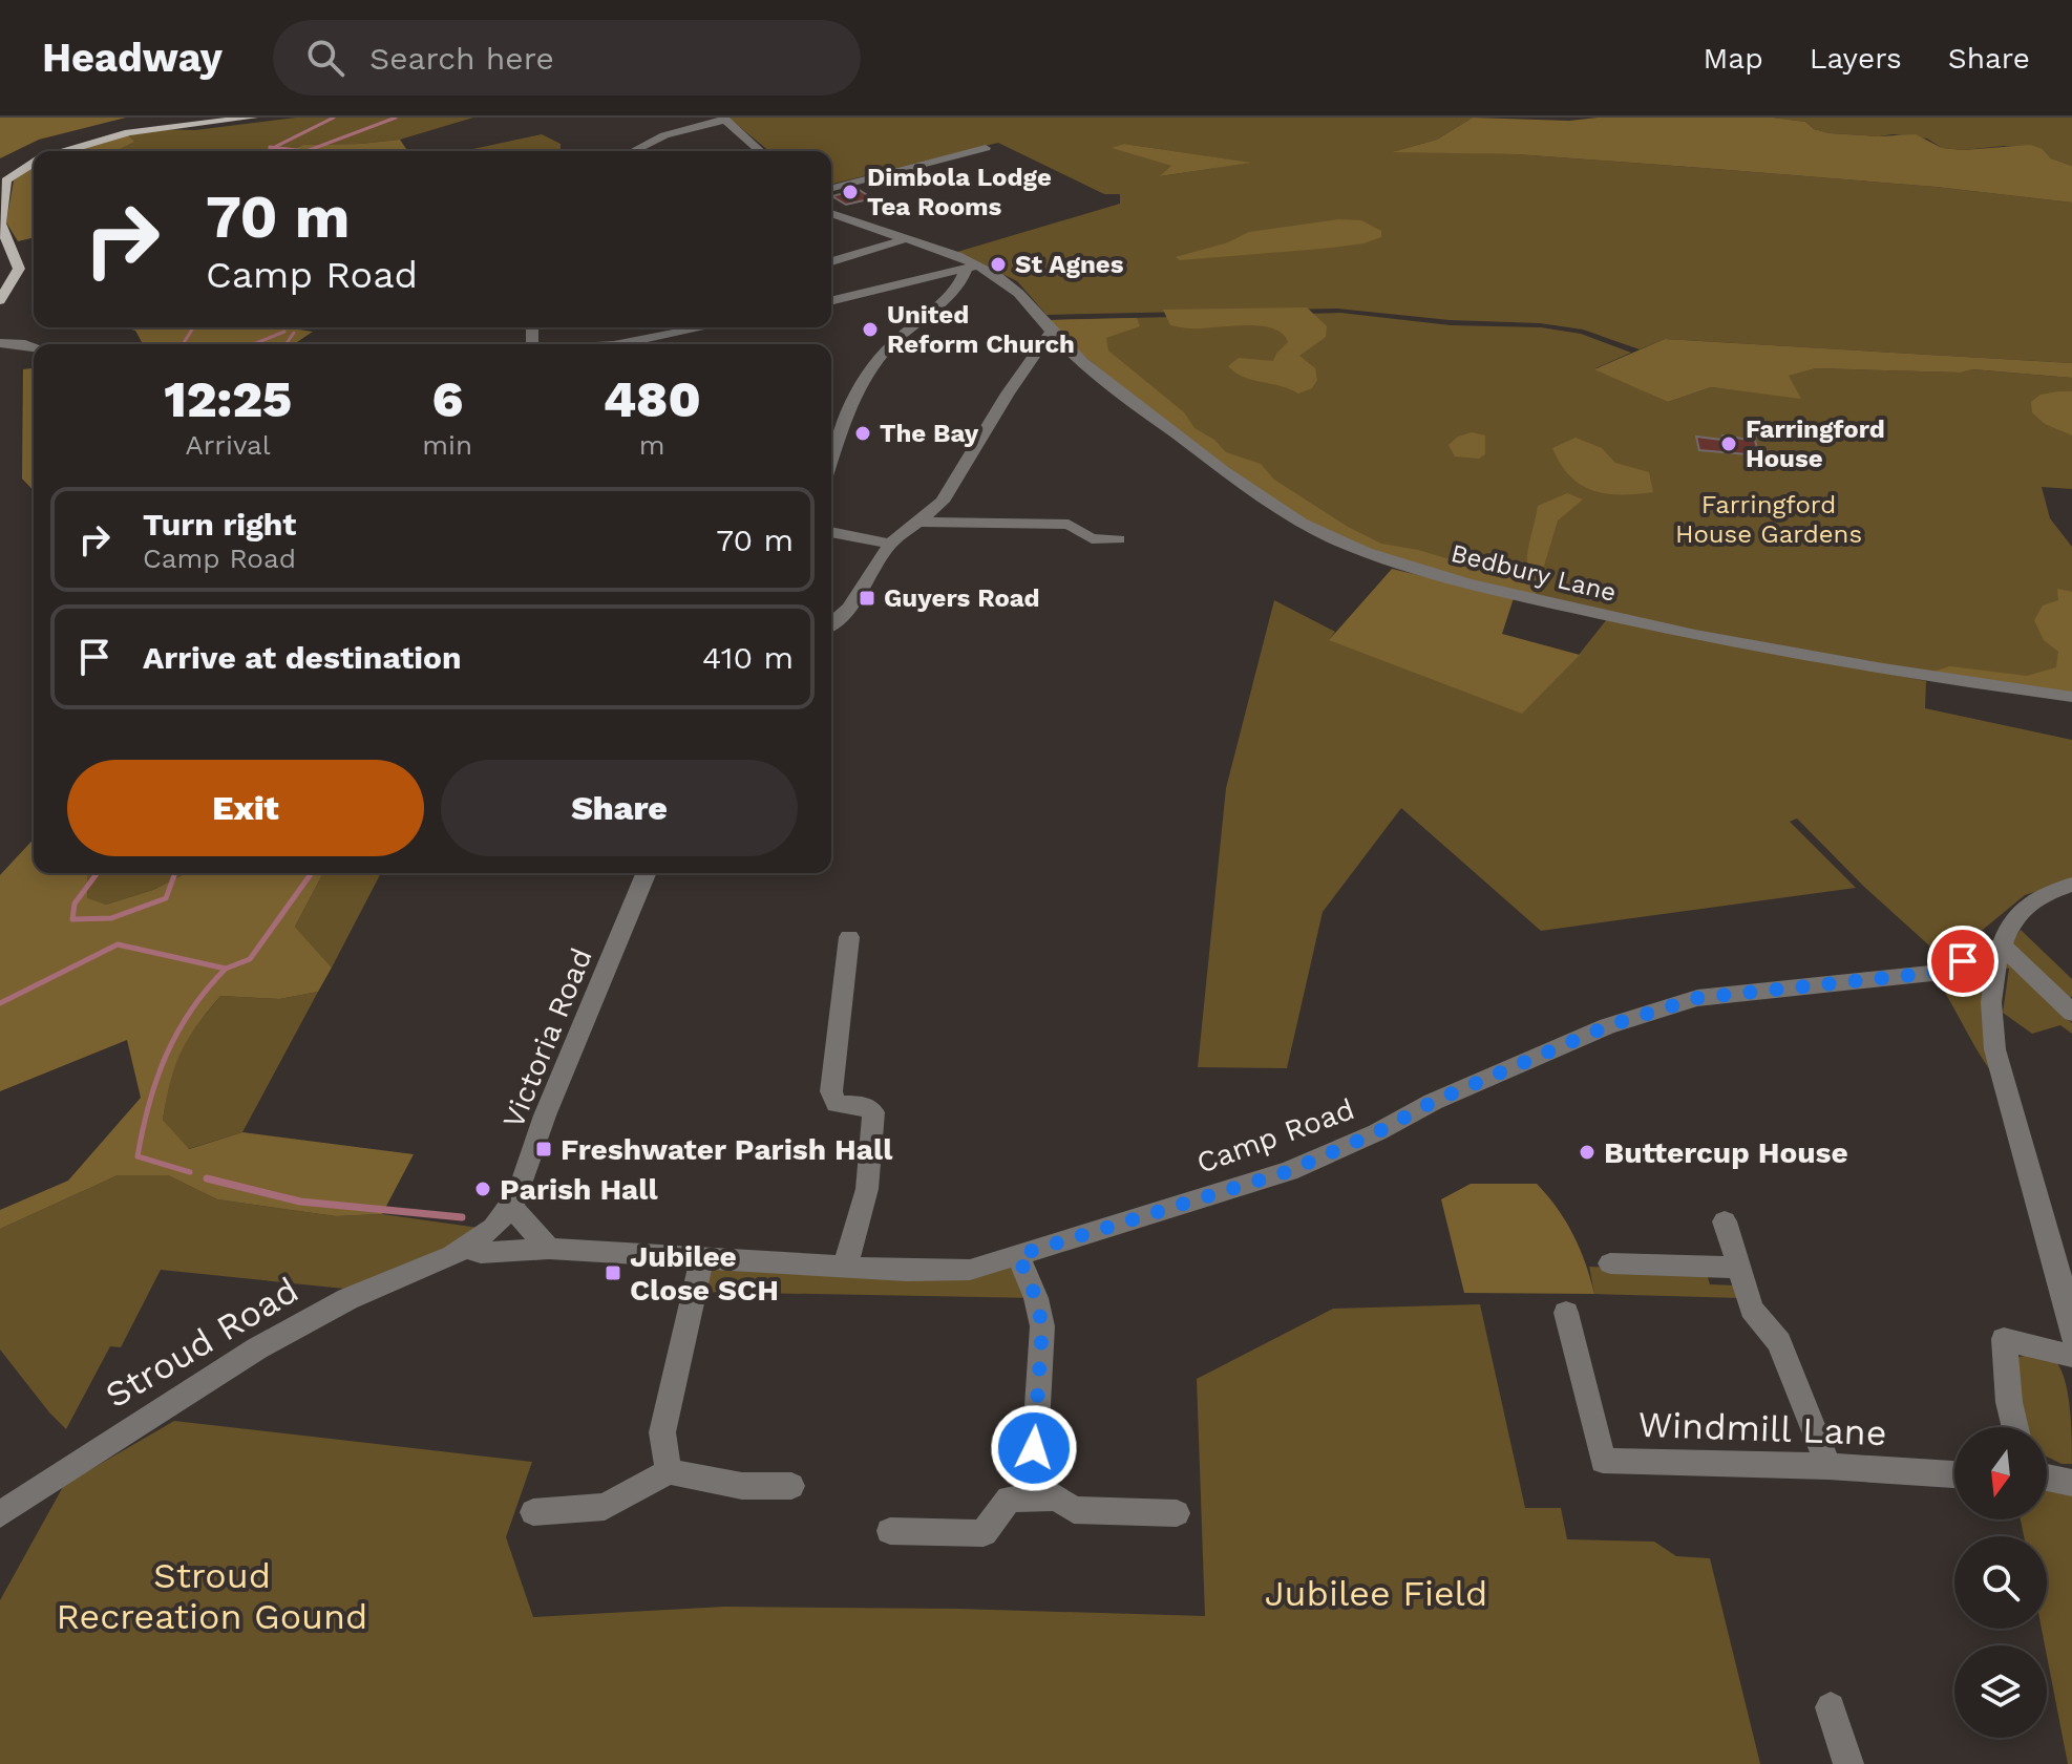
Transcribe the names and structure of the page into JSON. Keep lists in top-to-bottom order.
{
  "streets": {
    "street": [
      "Bedbury Lane",
      "Victoria Road",
      "Camp Road",
      "Stroud Road",
      "Windmill Lane"
    ]
  },
  "crossings": [
    ["Victoria Road", "Camp Road"],
    ["Victoria Road", "Stroud Road"],
    ["Camp Road", "Stroud Road"]
  ],
  "parks": ["Farringford House Gardens", "Stroud Recreation Gound", "Jubilee Field"],
  "places": {
    "other": [
      "Dimbola Lodge Tea Rooms",
      "St Agnes",
      "United Reform Church",
      "The Bay",
      "Farringford House",
      "Buttercup House",
      "Parish Hall"
    ],
    "transit": ["Guyers Road", "Freshwater Parish Hall", "Jubilee Close SCH"]
  },
  "north": "bottom",
  "page": {
    "header": "Headway",
    "search": "Search here",
    "nav": ["Map", "Layers", "Share"],
    "turn": ["70 m", "Camp Road"],
    "eta": [
      "12:25",
      "Arrival",
      "6",
      "min",
      "480",
      "m"
    ],
    "list": [
      {
        "name": "Turn right",
        "note": "Camp Road",
        "value": "70 m"
      },
      {
        "name": "Arrive at destination",
        "value": "410 m"
      }
    ],
    "buttons": ["Exit", "Share"]
  }
}
